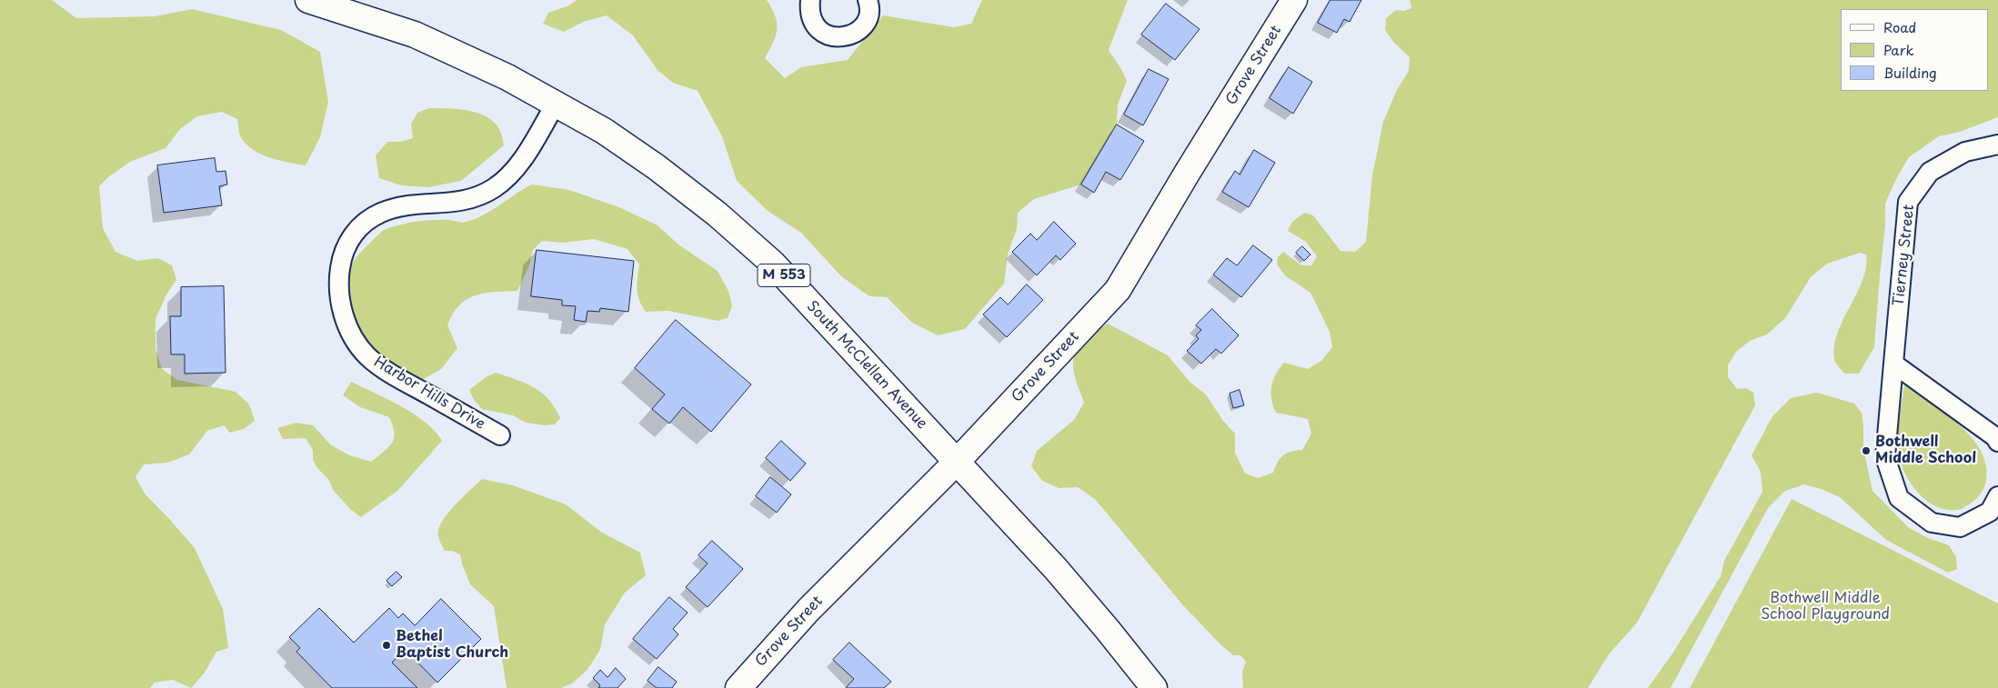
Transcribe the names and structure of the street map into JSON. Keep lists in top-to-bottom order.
{
  "streets": {
    "main road": ["Grove Street", "M 553", "South McClellan Avenue"],
    "street": ["Tierney Street", "Harbor Hills Drive"]
  },
  "crossings": [
    ["Grove Street", "South McClellan Avenue"],
    ["South McClellan Avenue", "Harbor Hills Drive"]
  ],
  "parks": ["Bothwell Middle School Playground"],
  "places": ["Bothwell Middle School", "Bethel Baptist Church"],
  "legend": ["Road", "Park", "Building"]
}
